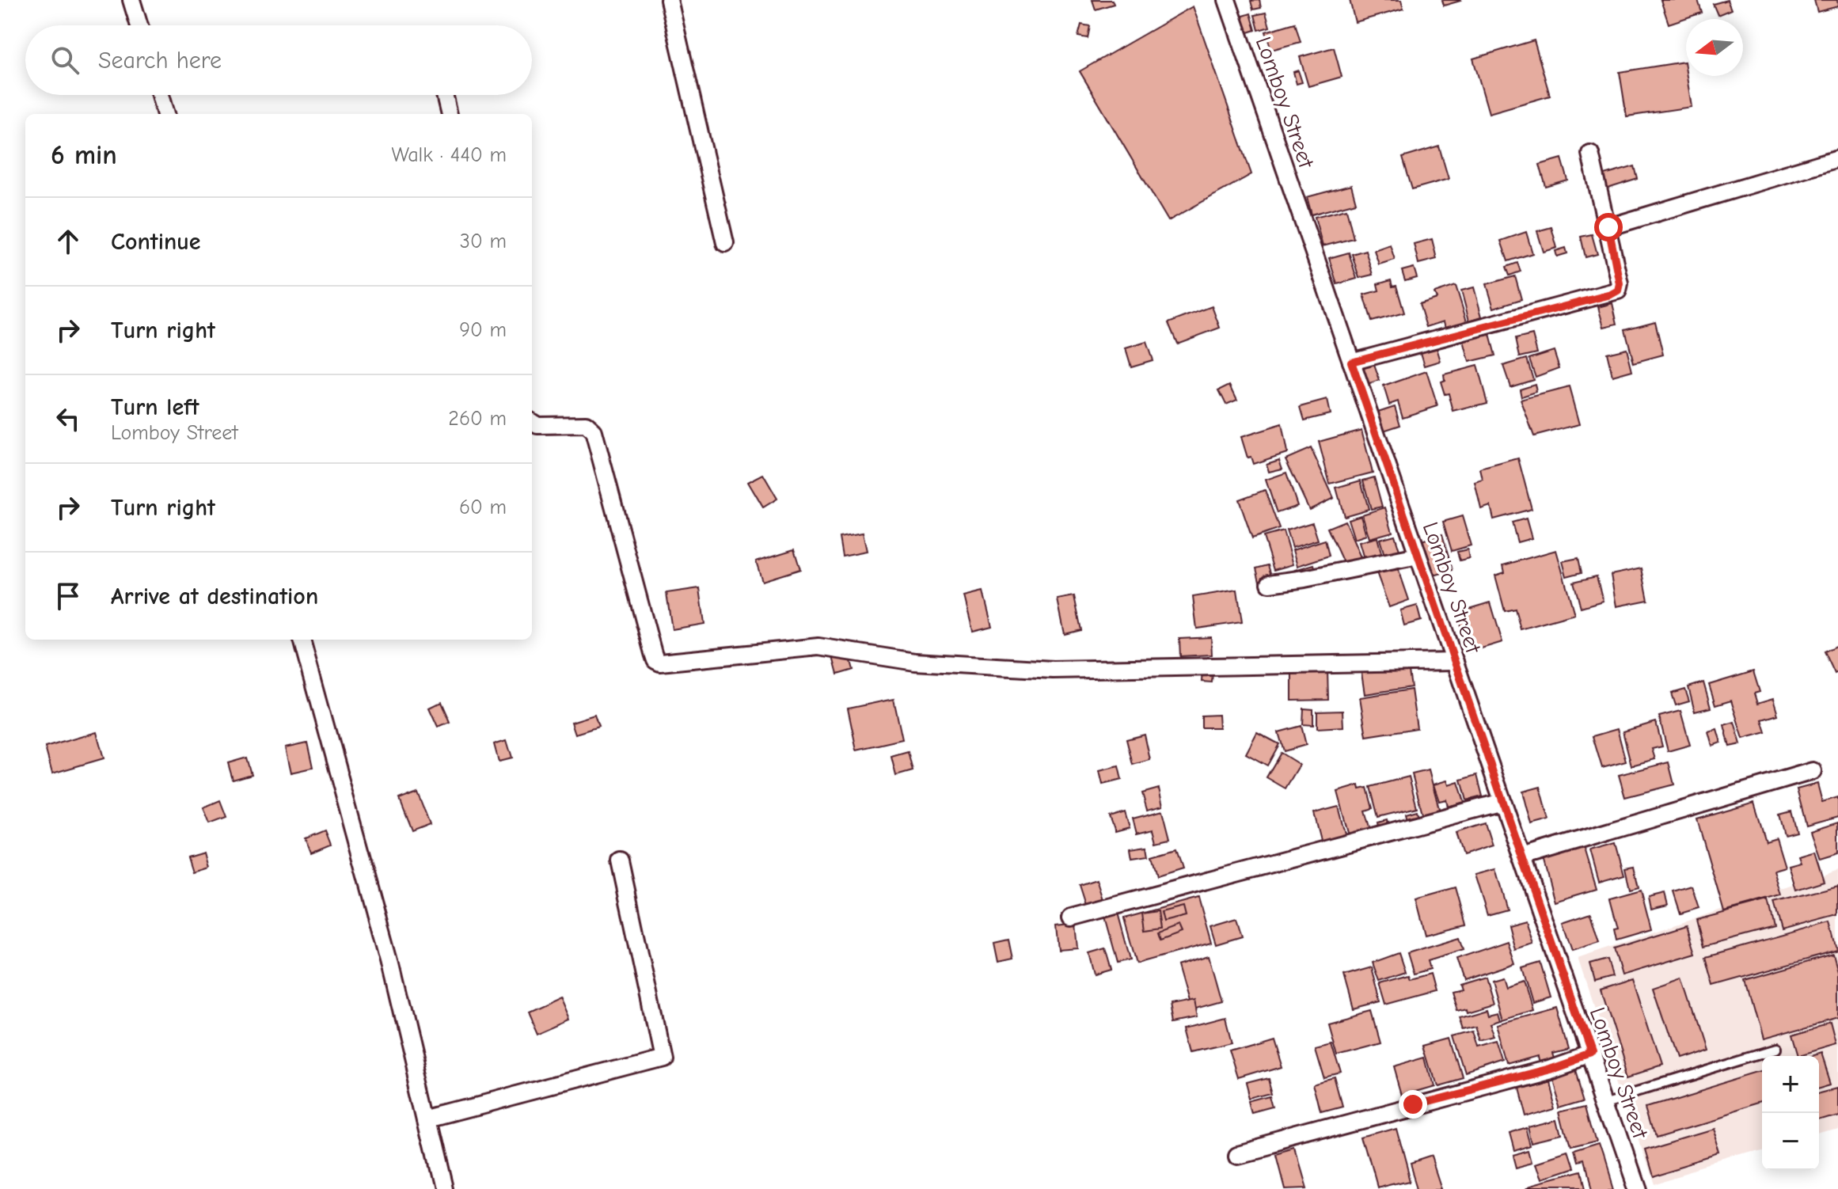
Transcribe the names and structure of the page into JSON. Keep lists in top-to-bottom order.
{
  "streets": {
    "street": ["Lomboy Street"]
  },
  "north": "left",
  "page": {
    "search": "Search here",
    "heading": ["6 min", "Walk · 440 m"],
    "list": [
      ["Continue", "30 m"],
      ["Turn right", "90 m"],
      ["Turn left", "Lomboy Street", "260 m"],
      ["Turn right", "60 m"],
      "Arrive at destination"
    ],
    "map_buttons": ["+", "−"]
  }
}
